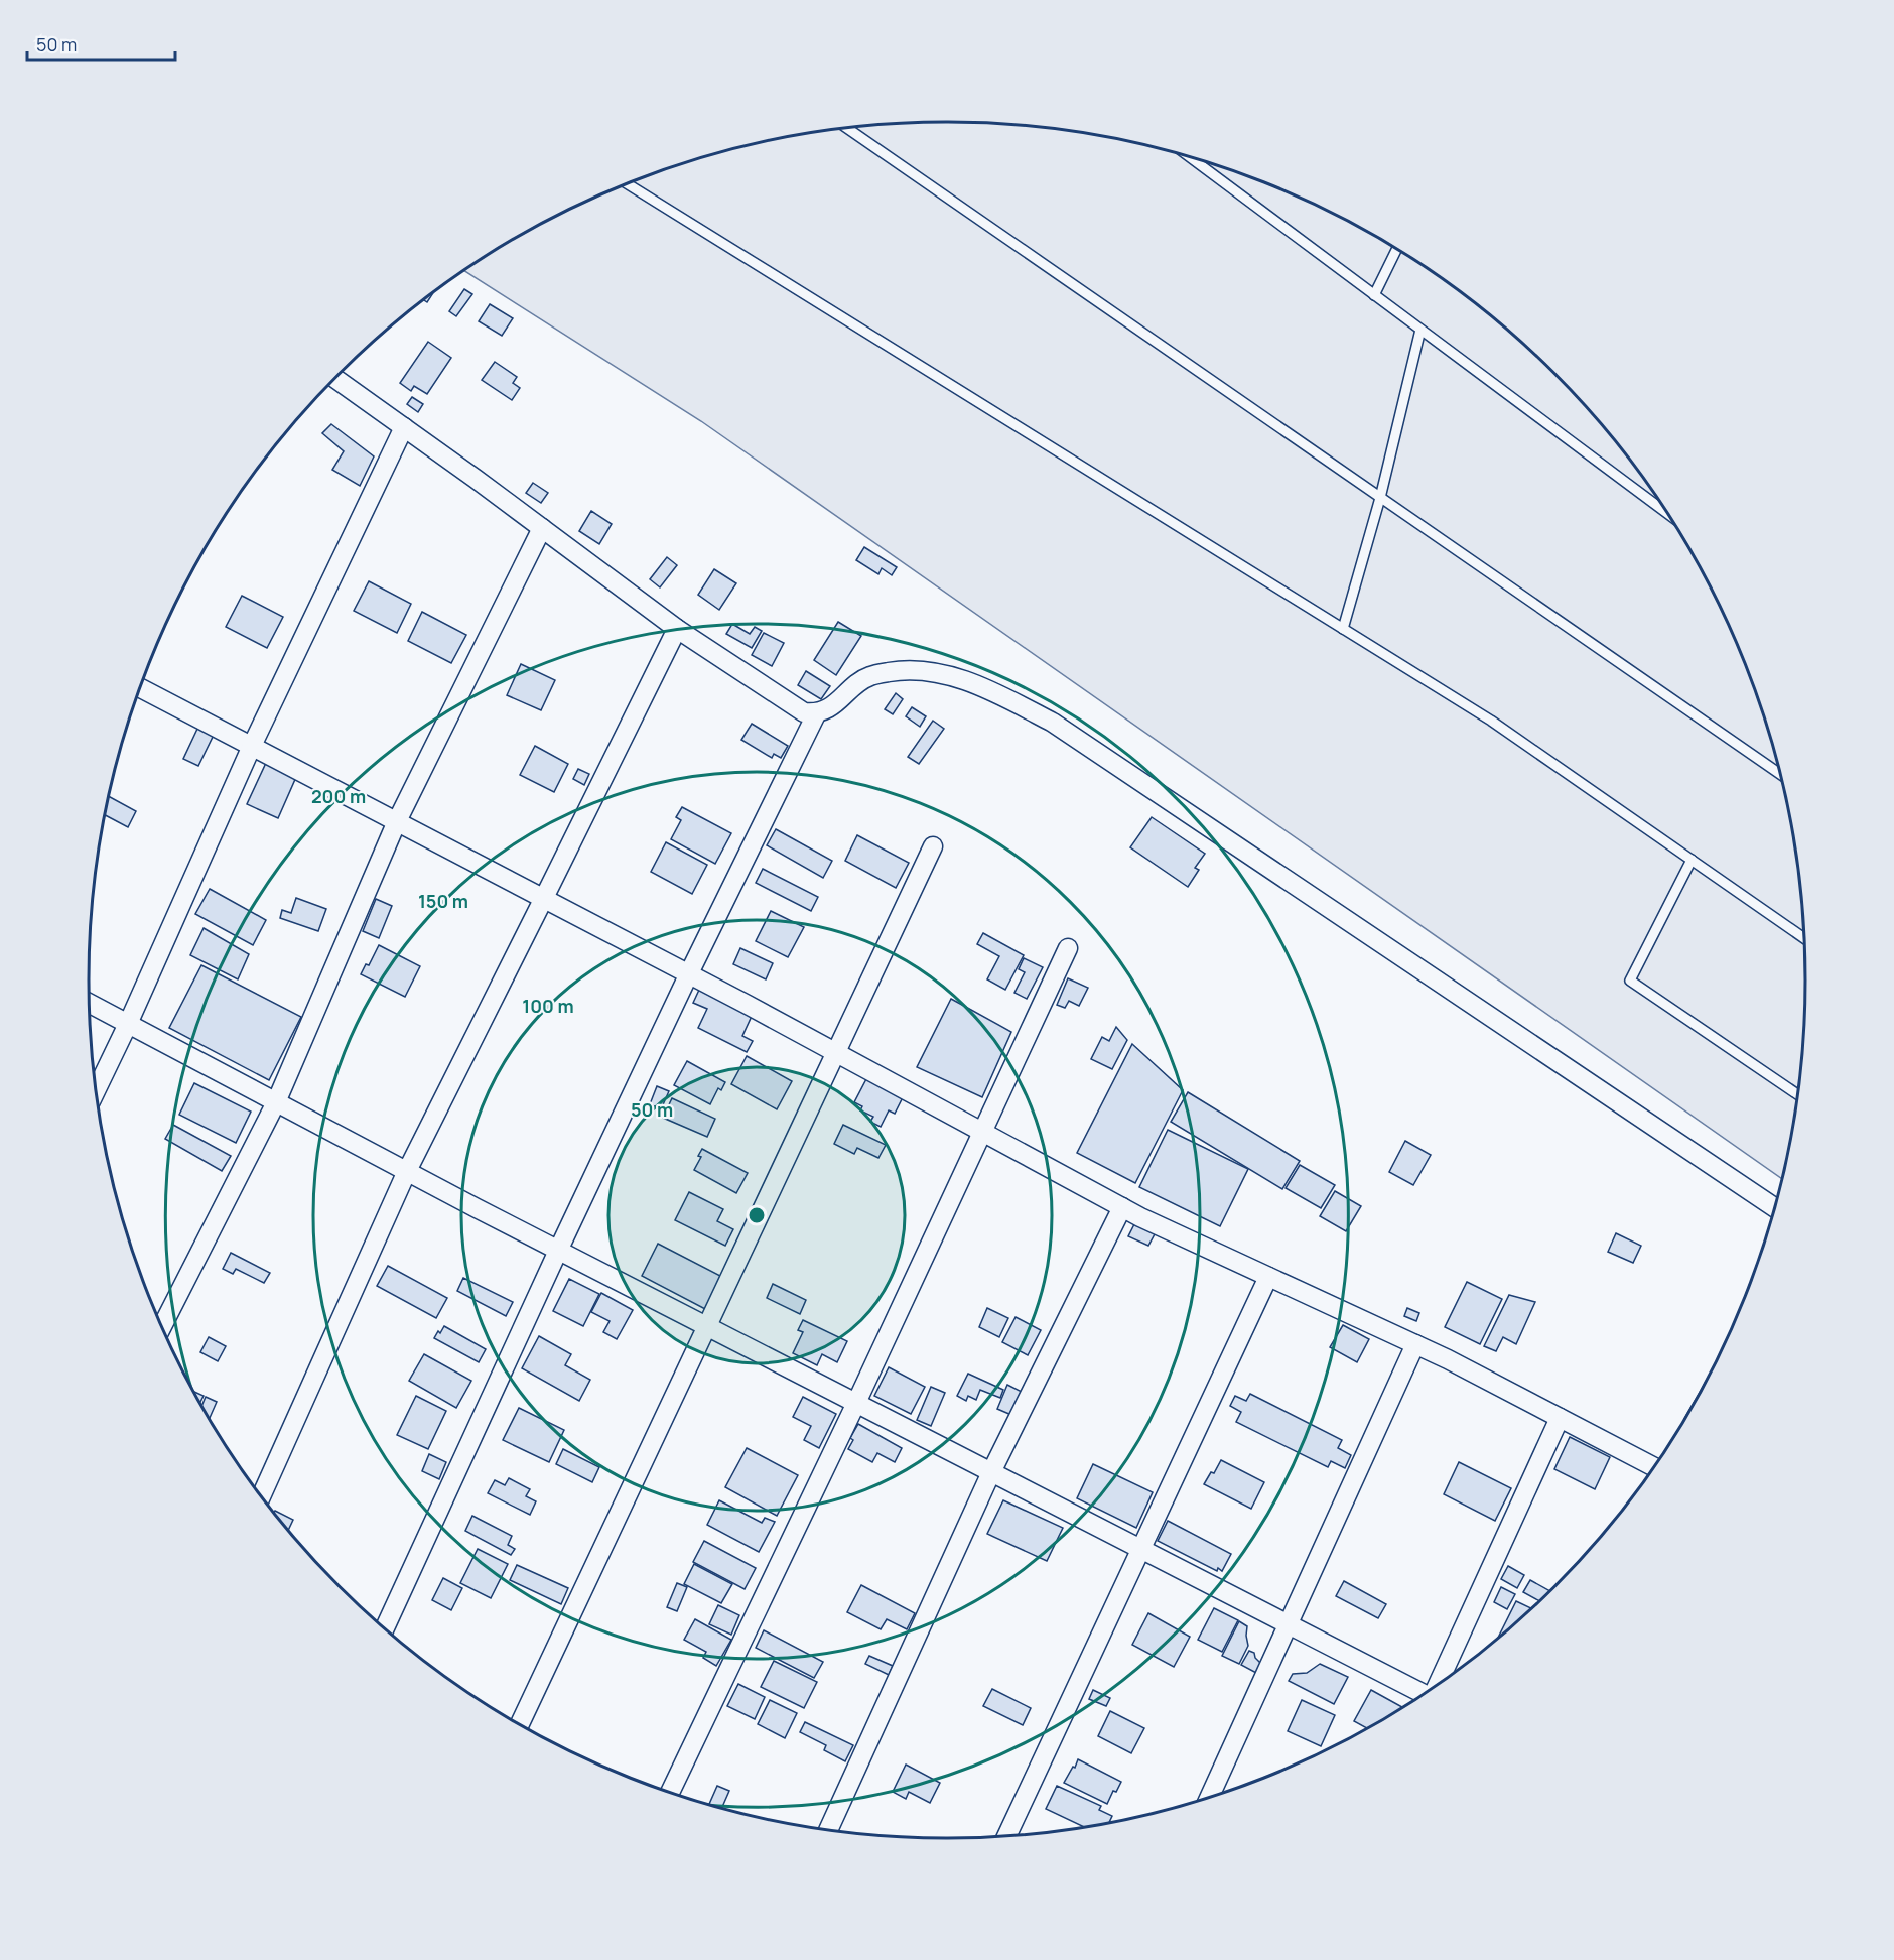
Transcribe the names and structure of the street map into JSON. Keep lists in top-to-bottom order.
{
  "scale_bar": "50 m",
  "rings": [
    "200 m",
    "150 m",
    "100 m",
    "50 m"
  ]
}
